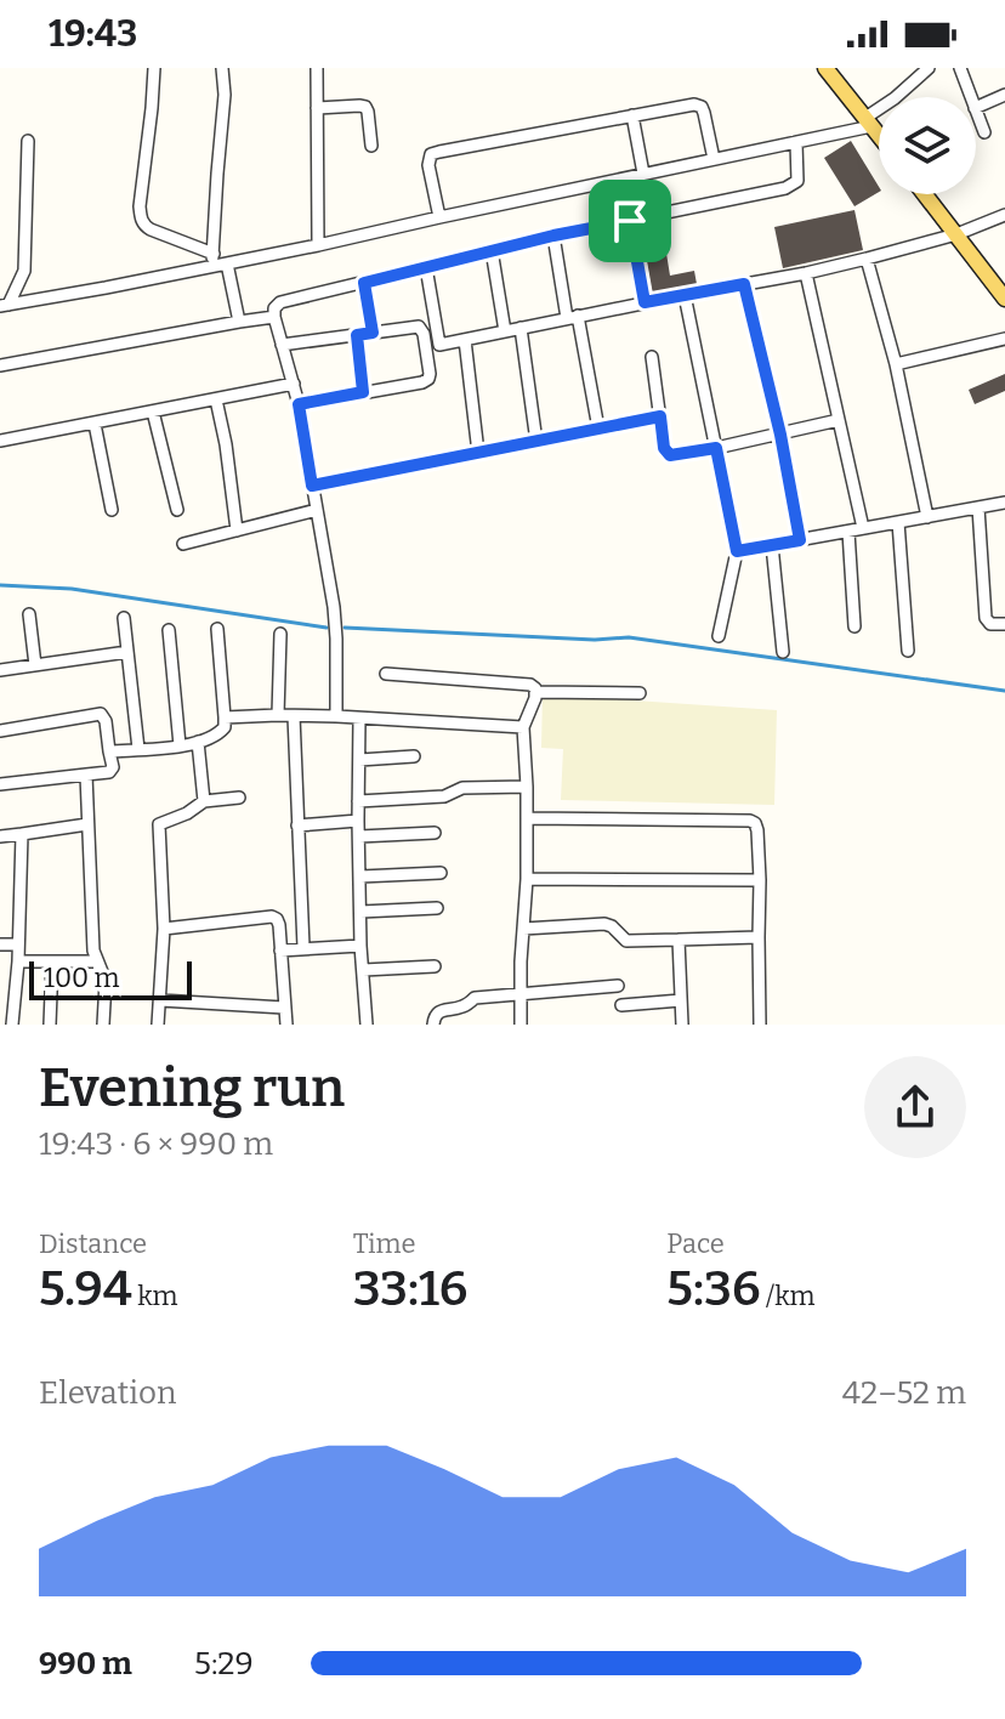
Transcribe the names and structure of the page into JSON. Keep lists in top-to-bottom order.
{
  "scale_bar": "100 m",
  "page": {
    "status": "19:43",
    "scale": "100 m",
    "heading": ["Evening run", "19:43 · 6 × 990 m"],
    "stats": [
      ["Distance", "5.94 km"],
      ["Time", "33:16"],
      ["Pace", "5:36 /km"]
    ],
    "chart": ["Elevation", "42–52 m"],
    "list": [
      {
        "name": "990 m",
        "note": "5:29"
      }
    ]
  }
}
